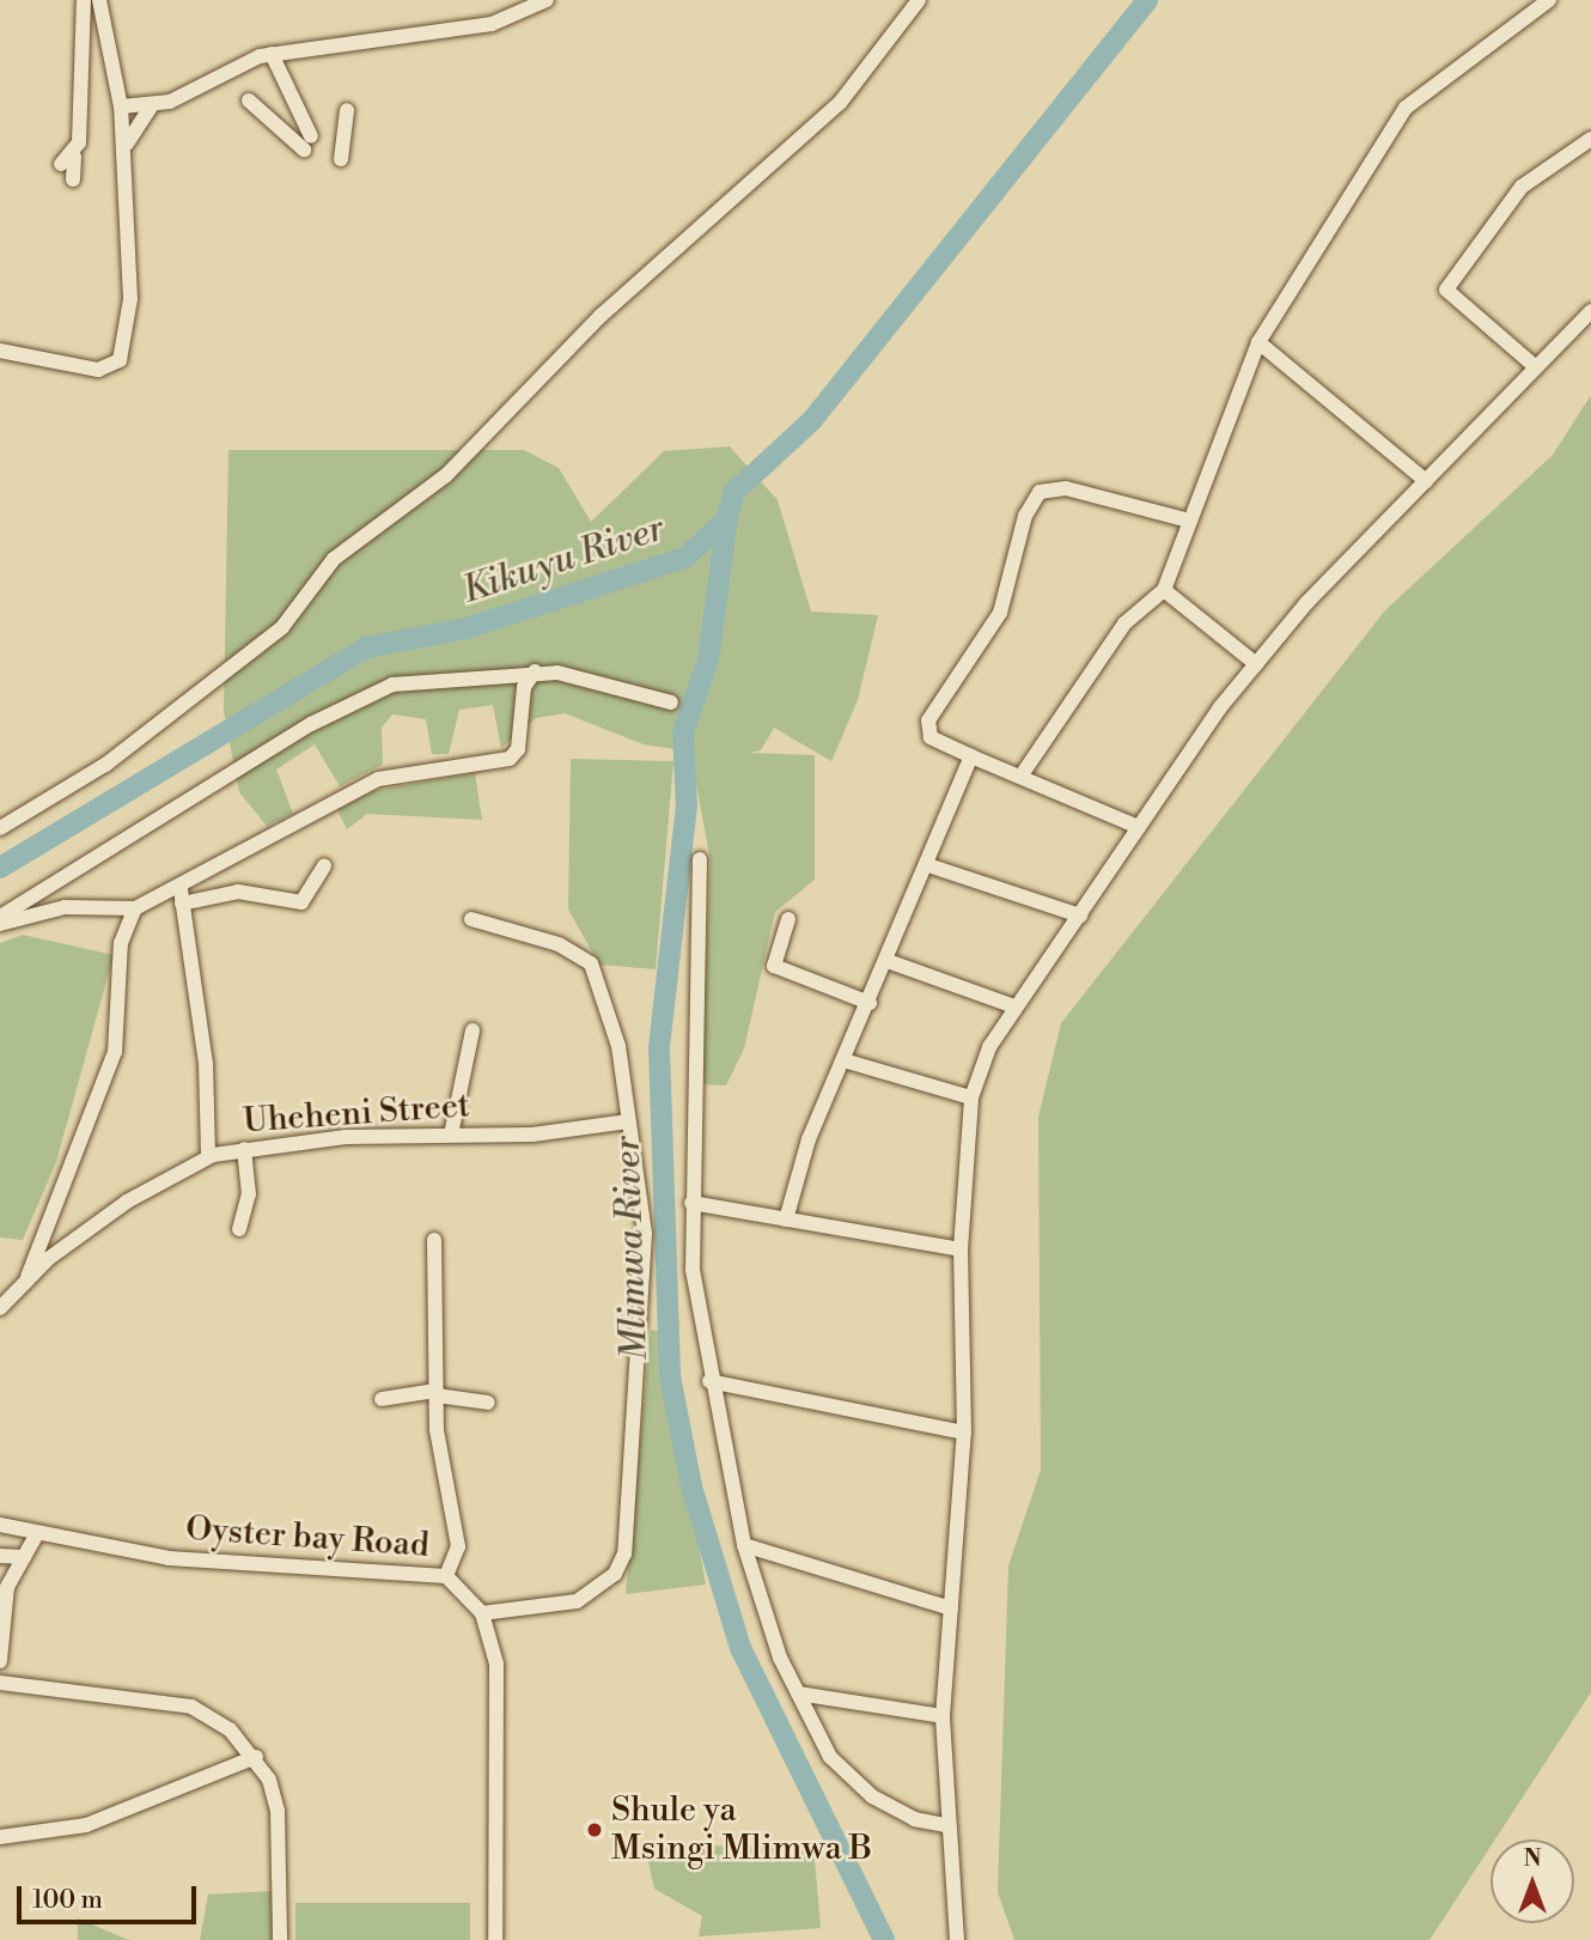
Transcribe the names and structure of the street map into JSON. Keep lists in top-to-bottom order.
{
  "streets": {
    "street": ["Uheheni Street", "Oyster bay Road"]
  },
  "water": ["Kikuyu River", "Mlimwa River"],
  "places": ["Shule ya Msingi Mlimwa B"],
  "scale_bar": "100 m",
  "north": "top"
}
